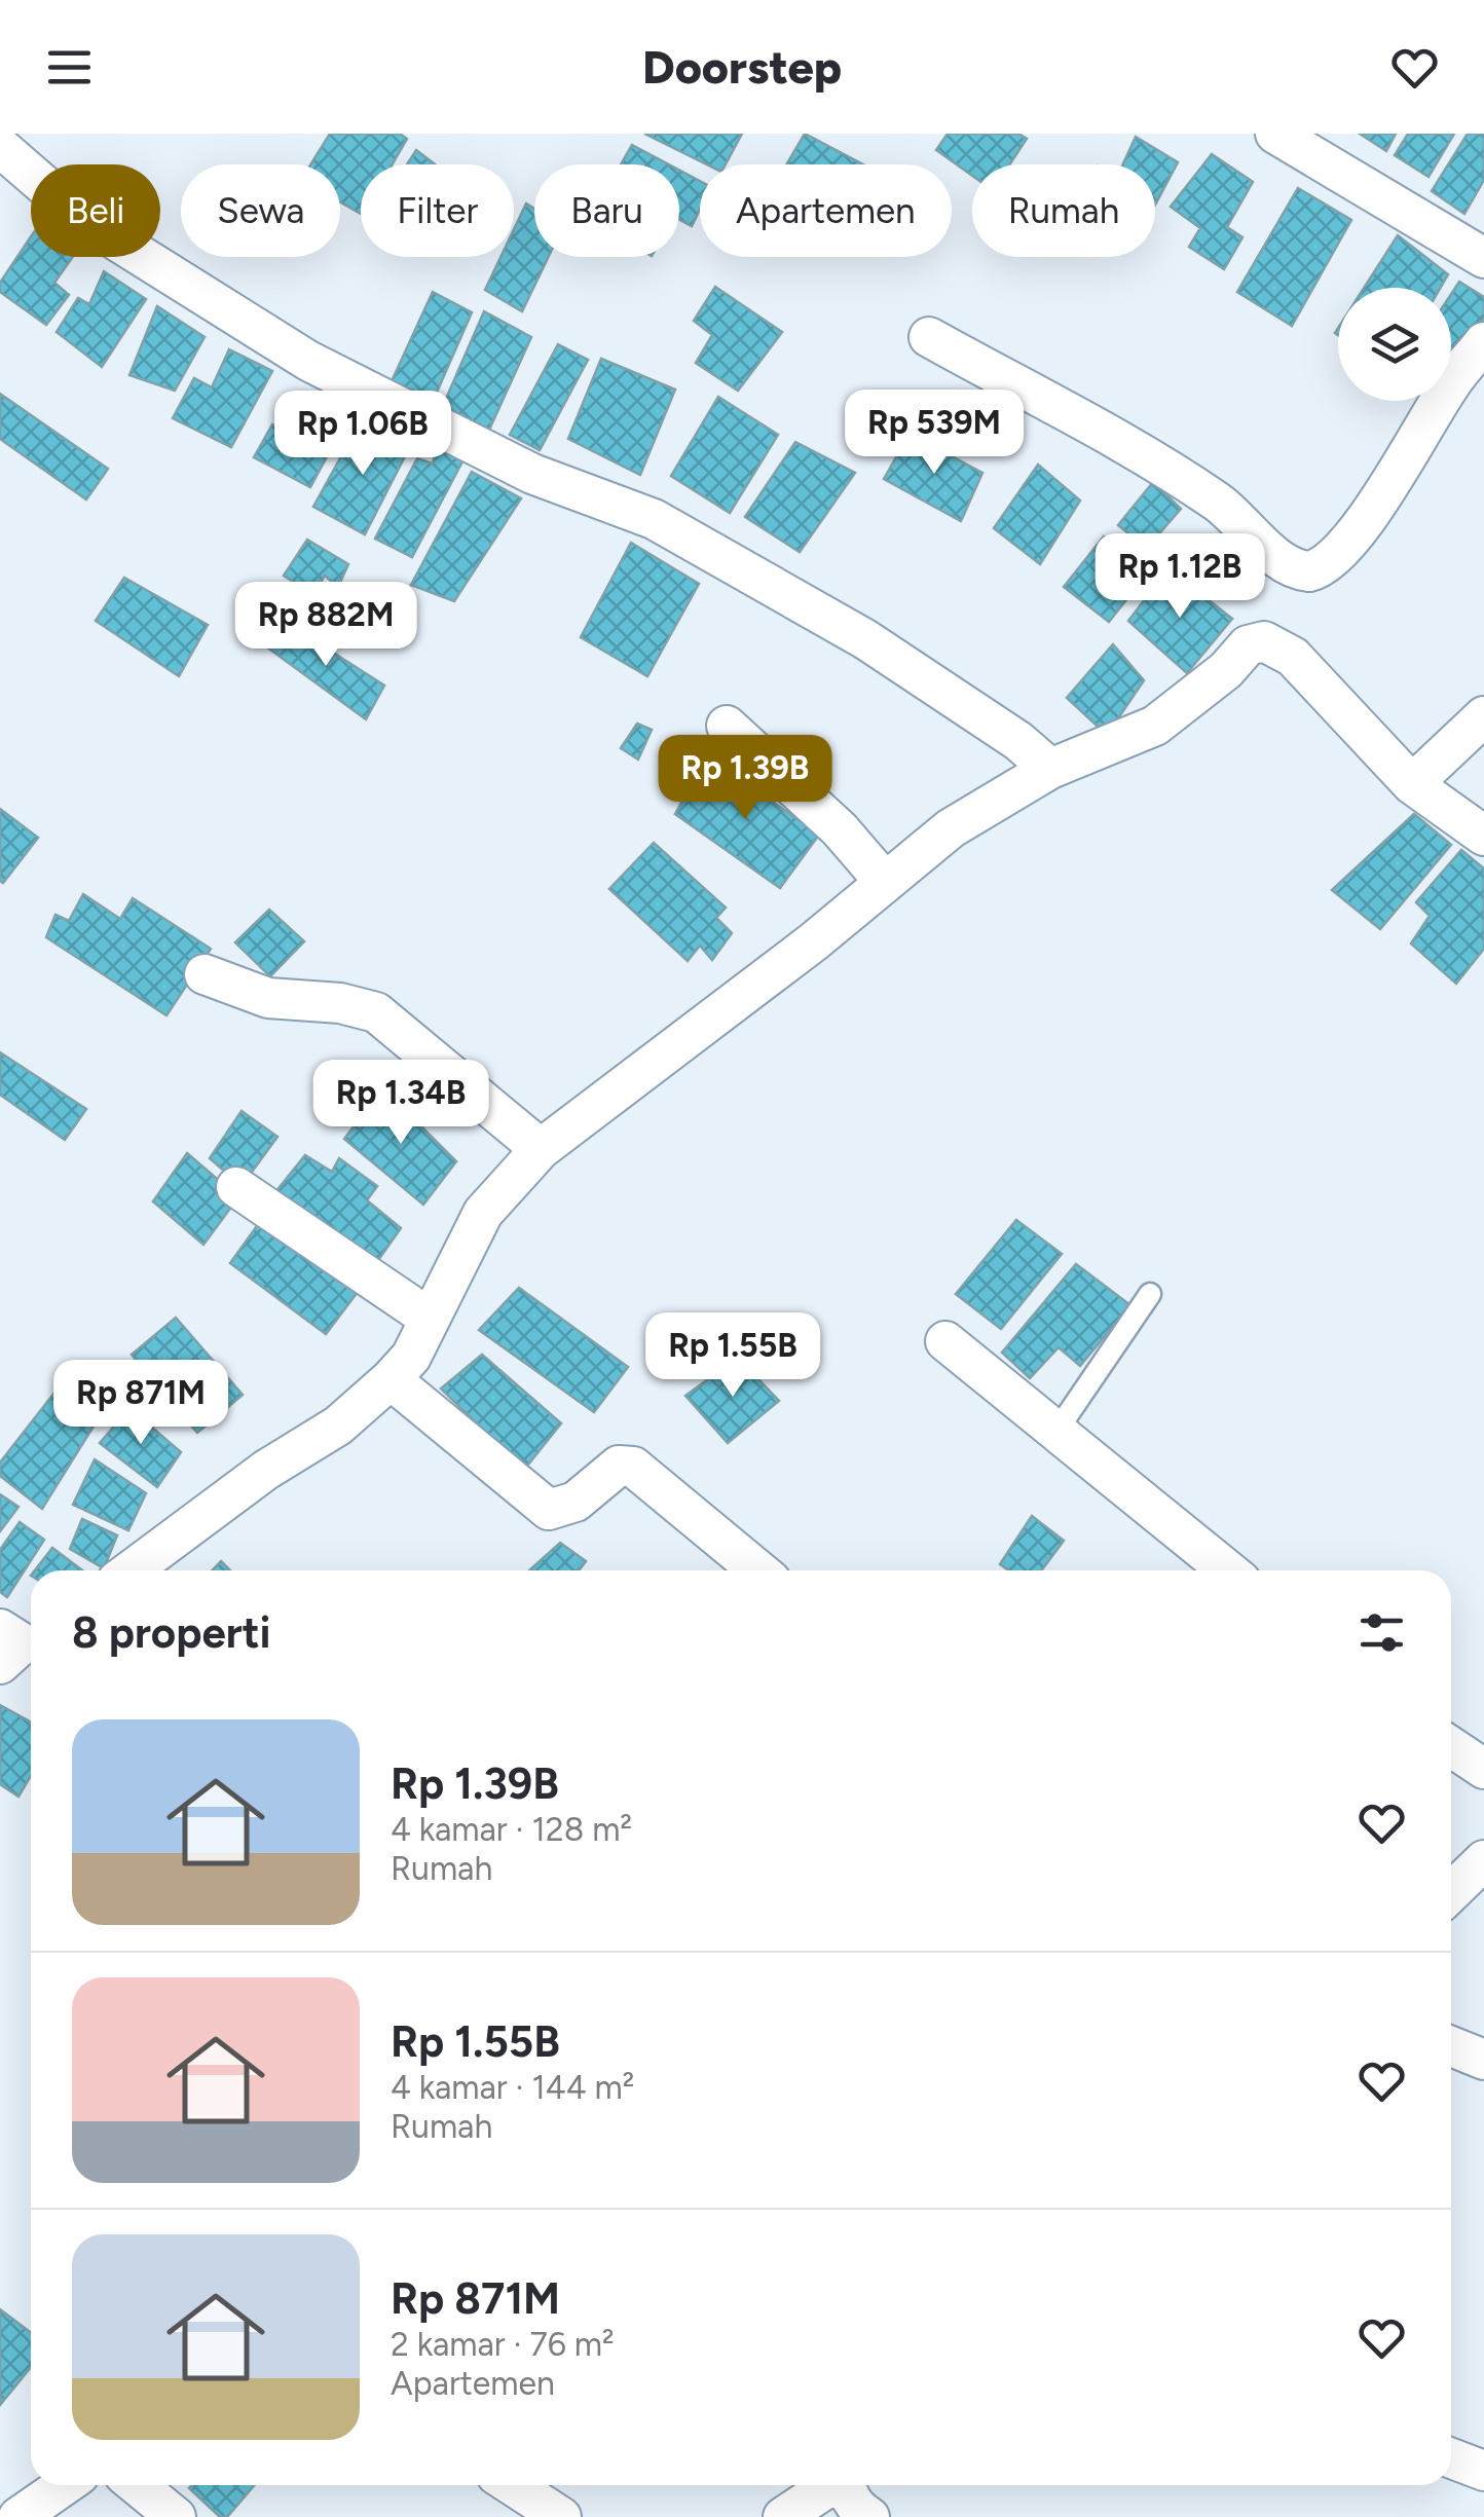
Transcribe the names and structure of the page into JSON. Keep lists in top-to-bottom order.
{
  "page": {
    "header": "Doorstep",
    "chip": [
      "Beli",
      "Sewa",
      "Filter",
      "Baru",
      "Apartemen",
      "Rumah"
    ],
    "price": [
      "Rp 539M",
      "Rp 1.06B",
      "Rp 1.12B",
      "Rp 882M",
      "Rp 1.39B",
      "Rp 1.34B",
      "Rp 1.55B",
      "Rp 871M"
    ],
    "heading": "8 properti",
    "list": [
      {
        "name": "Rp 1.39B",
        "note": "4 kamar · 128 m² · Rumah"
      },
      {
        "name": "Rp 1.55B",
        "note": "4 kamar · 144 m² · Rumah"
      },
      {
        "name": "Rp 871M",
        "note": "2 kamar · 76 m² · Apartemen"
      }
    ]
  }
}
